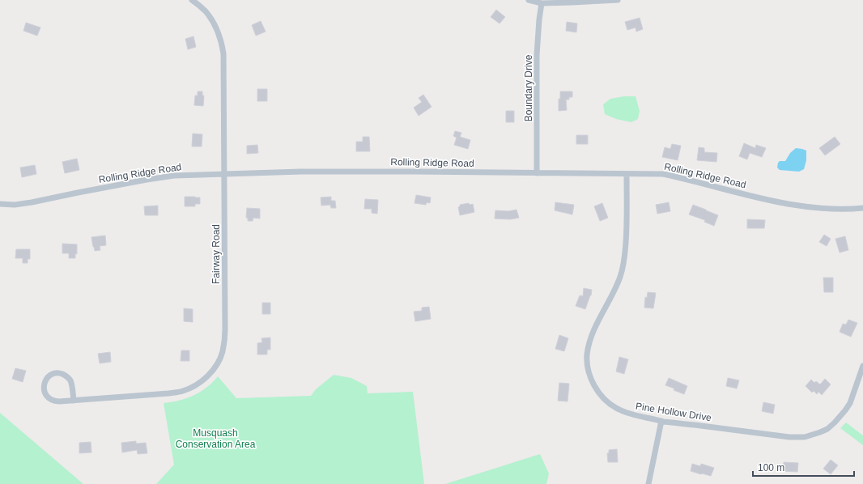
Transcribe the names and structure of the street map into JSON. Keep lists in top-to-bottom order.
{
  "streets": {
    "street": [
      "Boundary Drive",
      "Rolling Ridge Road",
      "Fairway Road",
      "Pine Hollow Drive"
    ]
  },
  "crossings": [
    ["Boundary Drive", "Rolling Ridge Road"],
    ["Rolling Ridge Road", "Fairway Road"],
    ["Rolling Ridge Road", "Pine Hollow Drive"]
  ],
  "parks": ["Musquash Conservation Area"],
  "scale_bar": "100 m"
}
